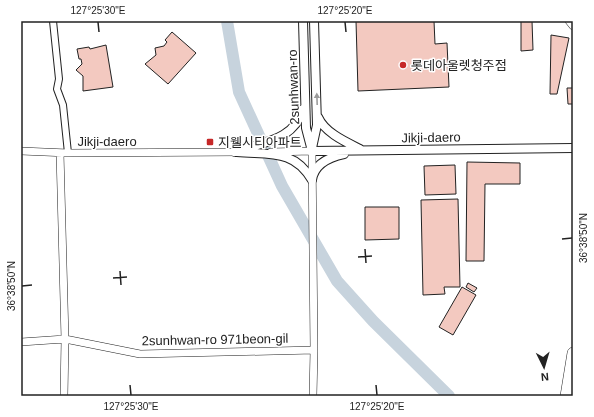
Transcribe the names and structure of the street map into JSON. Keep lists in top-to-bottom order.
{
  "streets": {
    "main road": ["2sunhwan-ro", "Jikji-daero"],
    "street": ["2sunhwan-ro 971beon-gil"]
  },
  "crossings": [
    ["2sunhwan-ro", "Jikji-daero"],
    ["2sunhwan-ro", "2sunhwan-ro 971beon-gil"]
  ],
  "places": {
    "other": ["롯데아울렛청주점"],
    "transit": ["지웰시티아파트"]
  },
  "north": "bottom",
  "coordinates": ["127°25'30\"E", "127°25'20\"E", "36°38'50\"N"]
}
